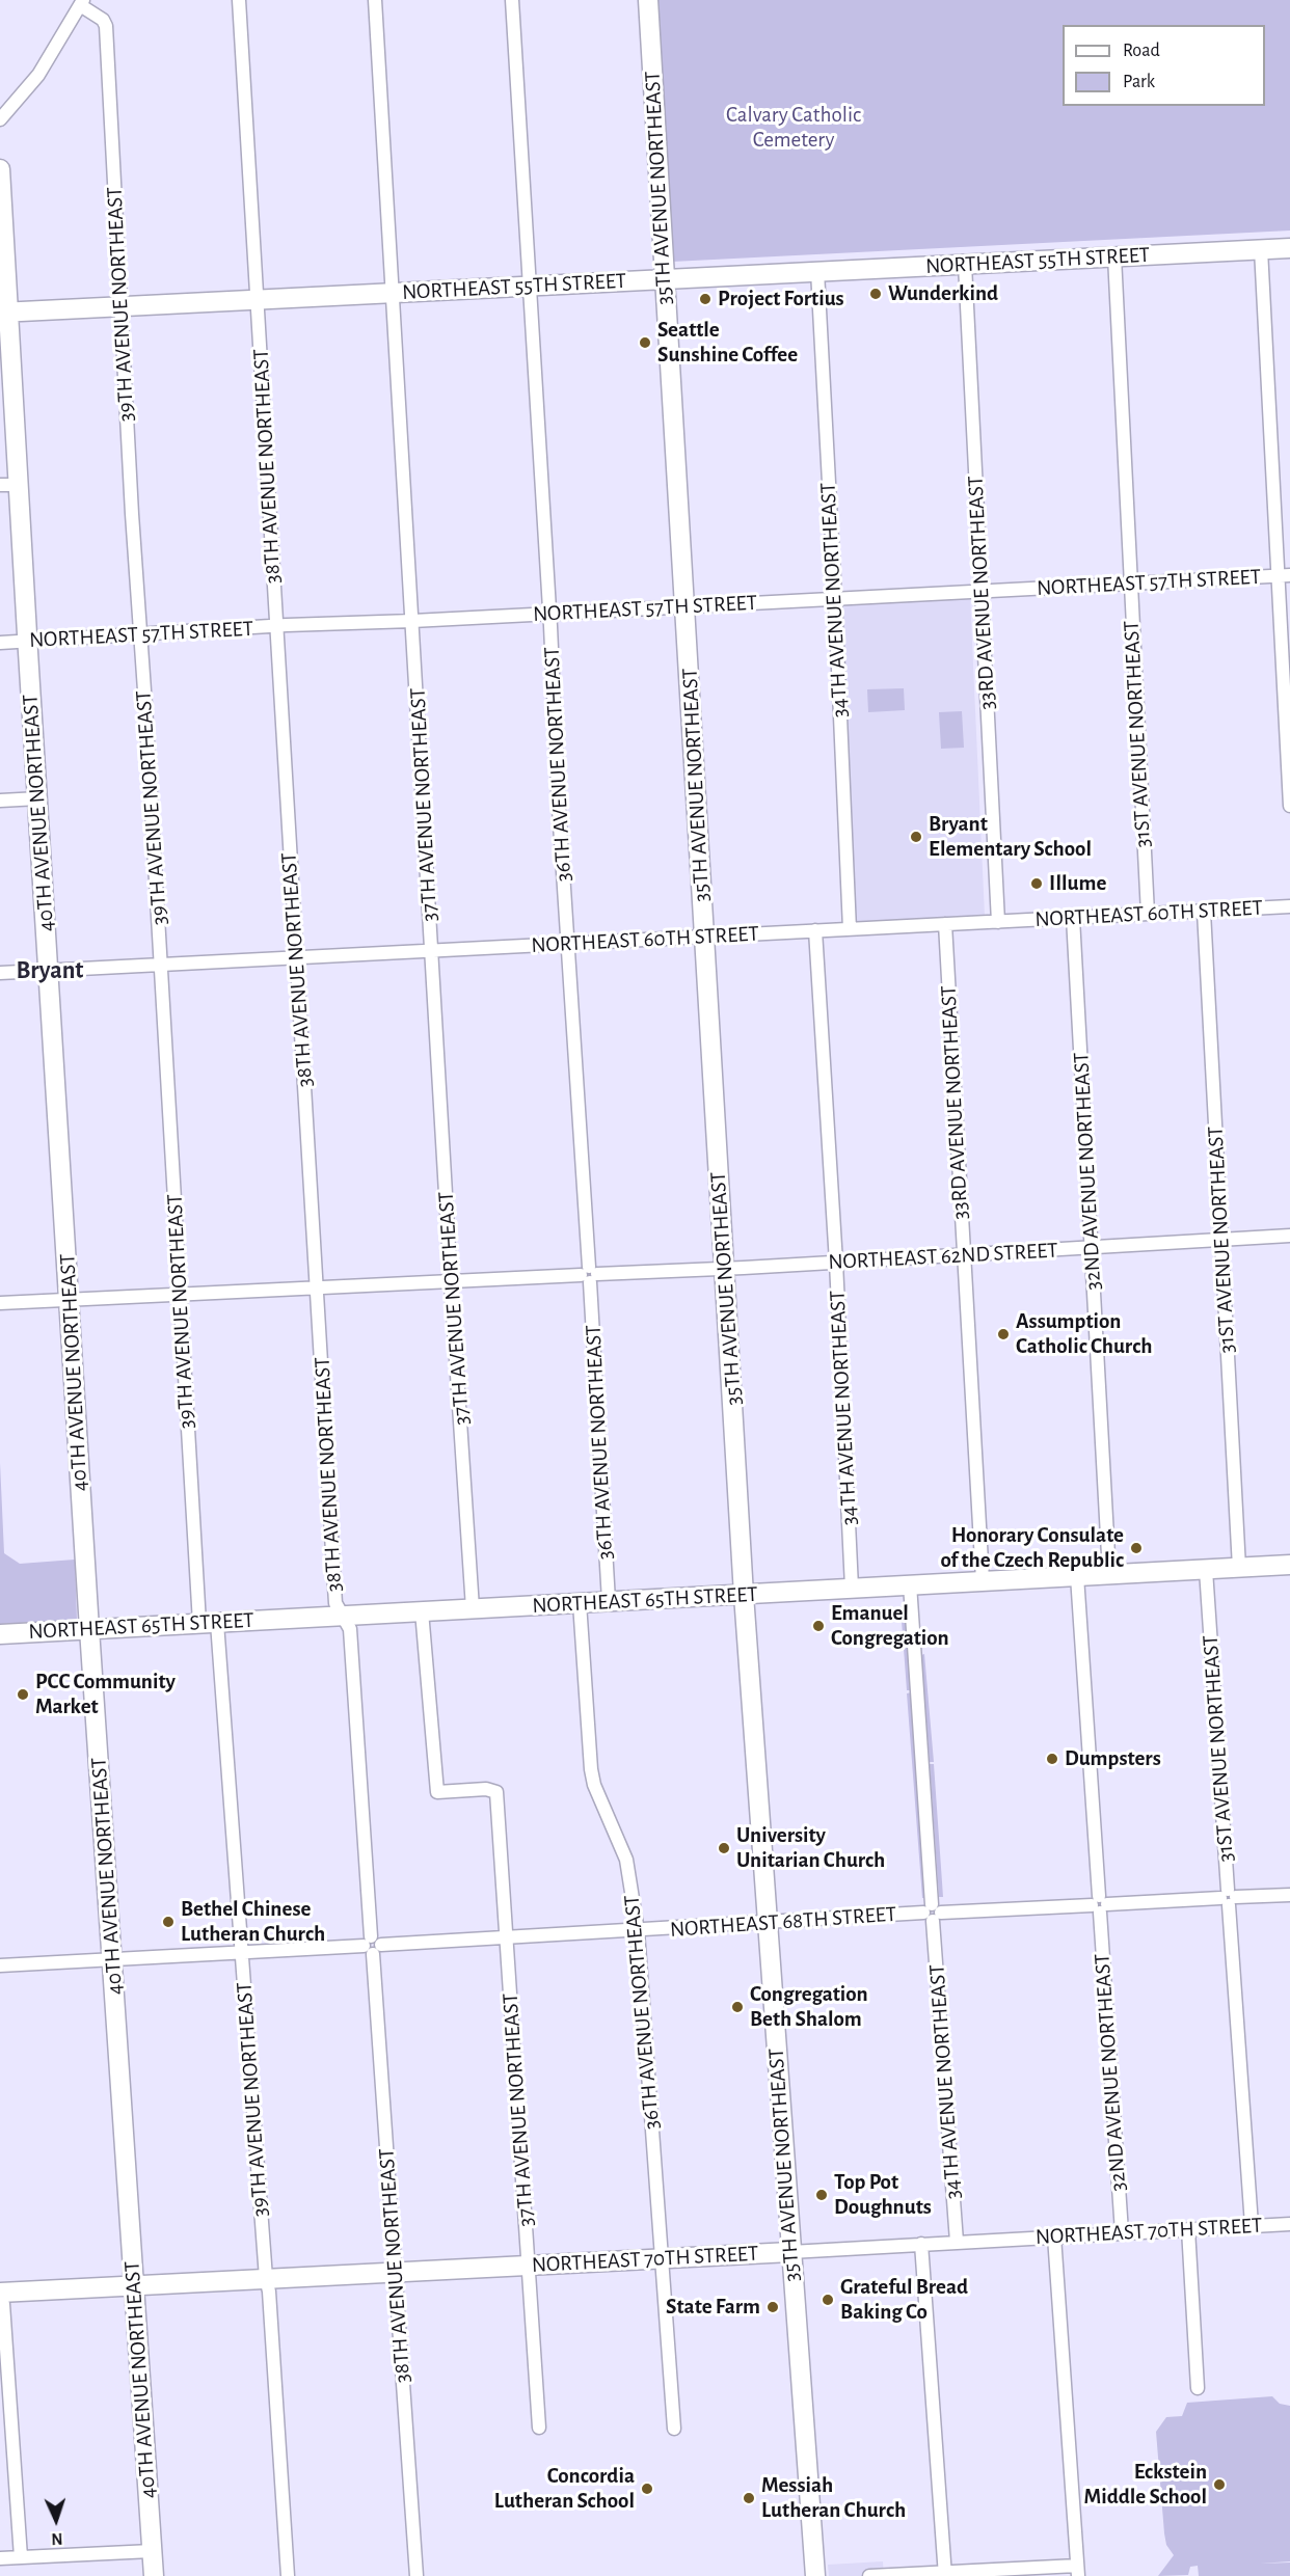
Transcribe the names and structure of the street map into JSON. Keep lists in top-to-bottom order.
{
  "streets": {
    "main road": [
      "35TH AVENUE NORTHEAST",
      "NORTHEAST 55TH STREET",
      "40TH AVENUE NORTHEAST",
      "NORTHEAST 65TH STREET",
      "NORTHEAST 70TH STREET"
    ],
    "street": [
      "39TH AVENUE NORTHEAST",
      "38TH AVENUE NORTHEAST",
      "NORTHEAST 57TH STREET",
      "33RD AVENUE NORTHEAST",
      "34TH AVENUE NORTHEAST",
      "31ST AVENUE NORTHEAST",
      "36TH AVENUE NORTHEAST",
      "37TH AVENUE NORTHEAST",
      "NORTHEAST 60TH STREET",
      "32ND AVENUE NORTHEAST",
      "NORTHEAST 62ND STREET",
      "NORTHEAST 68TH STREET"
    ]
  },
  "crossings": [
    ["35TH AVENUE NORTHEAST", "NORTHEAST 55TH STREET"],
    ["35TH AVENUE NORTHEAST", "NORTHEAST 57TH STREET"],
    ["35TH AVENUE NORTHEAST", "NORTHEAST 60TH STREET"],
    ["35TH AVENUE NORTHEAST", "NORTHEAST 62ND STREET"],
    ["35TH AVENUE NORTHEAST", "NORTHEAST 65TH STREET"],
    ["35TH AVENUE NORTHEAST", "NORTHEAST 68TH STREET"],
    ["35TH AVENUE NORTHEAST", "NORTHEAST 70TH STREET"],
    ["NORTHEAST 55TH STREET", "39TH AVENUE NORTHEAST"],
    ["NORTHEAST 55TH STREET", "38TH AVENUE NORTHEAST"],
    ["NORTHEAST 55TH STREET", "33RD AVENUE NORTHEAST"],
    ["NORTHEAST 55TH STREET", "34TH AVENUE NORTHEAST"],
    ["NORTHEAST 55TH STREET", "31ST AVENUE NORTHEAST"],
    ["NORTHEAST 55TH STREET", "36TH AVENUE NORTHEAST"],
    ["NORTHEAST 55TH STREET", "37TH AVENUE NORTHEAST"],
    ["NORTHEAST 55TH STREET", "40TH AVENUE NORTHEAST"],
    ["39TH AVENUE NORTHEAST", "NORTHEAST 57TH STREET"],
    ["39TH AVENUE NORTHEAST", "NORTHEAST 60TH STREET"],
    ["39TH AVENUE NORTHEAST", "NORTHEAST 62ND STREET"],
    ["39TH AVENUE NORTHEAST", "NORTHEAST 65TH STREET"],
    ["39TH AVENUE NORTHEAST", "NORTHEAST 68TH STREET"],
    ["39TH AVENUE NORTHEAST", "NORTHEAST 70TH STREET"],
    ["38TH AVENUE NORTHEAST", "NORTHEAST 57TH STREET"],
    ["38TH AVENUE NORTHEAST", "NORTHEAST 60TH STREET"],
    ["38TH AVENUE NORTHEAST", "NORTHEAST 62ND STREET"],
    ["38TH AVENUE NORTHEAST", "NORTHEAST 65TH STREET"],
    ["38TH AVENUE NORTHEAST", "NORTHEAST 68TH STREET"],
    ["38TH AVENUE NORTHEAST", "NORTHEAST 70TH STREET"],
    ["NORTHEAST 57TH STREET", "33RD AVENUE NORTHEAST"],
    ["NORTHEAST 57TH STREET", "34TH AVENUE NORTHEAST"],
    ["NORTHEAST 57TH STREET", "31ST AVENUE NORTHEAST"],
    ["NORTHEAST 57TH STREET", "36TH AVENUE NORTHEAST"],
    ["NORTHEAST 57TH STREET", "37TH AVENUE NORTHEAST"],
    ["NORTHEAST 57TH STREET", "40TH AVENUE NORTHEAST"],
    ["33RD AVENUE NORTHEAST", "NORTHEAST 60TH STREET"],
    ["33RD AVENUE NORTHEAST", "NORTHEAST 62ND STREET"],
    ["33RD AVENUE NORTHEAST", "NORTHEAST 65TH STREET"],
    ["34TH AVENUE NORTHEAST", "NORTHEAST 60TH STREET"],
    ["34TH AVENUE NORTHEAST", "NORTHEAST 62ND STREET"],
    ["34TH AVENUE NORTHEAST", "NORTHEAST 65TH STREET"],
    ["34TH AVENUE NORTHEAST", "NORTHEAST 68TH STREET"],
    ["34TH AVENUE NORTHEAST", "NORTHEAST 70TH STREET"],
    ["31ST AVENUE NORTHEAST", "NORTHEAST 60TH STREET"],
    ["31ST AVENUE NORTHEAST", "NORTHEAST 62ND STREET"],
    ["31ST AVENUE NORTHEAST", "NORTHEAST 65TH STREET"],
    ["31ST AVENUE NORTHEAST", "NORTHEAST 68TH STREET"],
    ["31ST AVENUE NORTHEAST", "NORTHEAST 70TH STREET"],
    ["36TH AVENUE NORTHEAST", "NORTHEAST 60TH STREET"],
    ["36TH AVENUE NORTHEAST", "NORTHEAST 62ND STREET"],
    ["36TH AVENUE NORTHEAST", "NORTHEAST 65TH STREET"],
    ["36TH AVENUE NORTHEAST", "NORTHEAST 68TH STREET"],
    ["36TH AVENUE NORTHEAST", "NORTHEAST 70TH STREET"],
    ["37TH AVENUE NORTHEAST", "NORTHEAST 60TH STREET"],
    ["37TH AVENUE NORTHEAST", "NORTHEAST 62ND STREET"],
    ["37TH AVENUE NORTHEAST", "NORTHEAST 65TH STREET"],
    ["37TH AVENUE NORTHEAST", "NORTHEAST 68TH STREET"],
    ["37TH AVENUE NORTHEAST", "NORTHEAST 70TH STREET"],
    ["40TH AVENUE NORTHEAST", "NORTHEAST 60TH STREET"],
    ["40TH AVENUE NORTHEAST", "NORTHEAST 62ND STREET"],
    ["40TH AVENUE NORTHEAST", "NORTHEAST 65TH STREET"],
    ["40TH AVENUE NORTHEAST", "NORTHEAST 68TH STREET"],
    ["40TH AVENUE NORTHEAST", "NORTHEAST 70TH STREET"],
    ["NORTHEAST 60TH STREET", "32ND AVENUE NORTHEAST"],
    ["32ND AVENUE NORTHEAST", "NORTHEAST 62ND STREET"],
    ["32ND AVENUE NORTHEAST", "NORTHEAST 65TH STREET"],
    ["32ND AVENUE NORTHEAST", "NORTHEAST 68TH STREET"],
    ["32ND AVENUE NORTHEAST", "NORTHEAST 70TH STREET"]
  ],
  "districts": ["Bryant"],
  "parks": ["Calvary Catholic Cemetery"],
  "places": [
    "Wunderkind",
    "Project Fortius",
    "Seattle Sunshine Coffee",
    "Bryant Elementary School",
    "Illume",
    "Assumption Catholic Church",
    "Honorary Consulate of the Czech Republic",
    "Emanuel Congregation",
    "PCC Community Market",
    "Dumpsters",
    "University Unitarian Church",
    "Bethel Chinese Lutheran Church",
    "Congregation Beth Shalom",
    "Top Pot Doughnuts",
    "Grateful Bread Baking Co",
    "State Farm",
    "Eckstein Middle School",
    "Concordia Lutheran School",
    "Messiah Lutheran Church"
  ],
  "legend": ["Road", "Park"],
  "north": "bottom"
}
